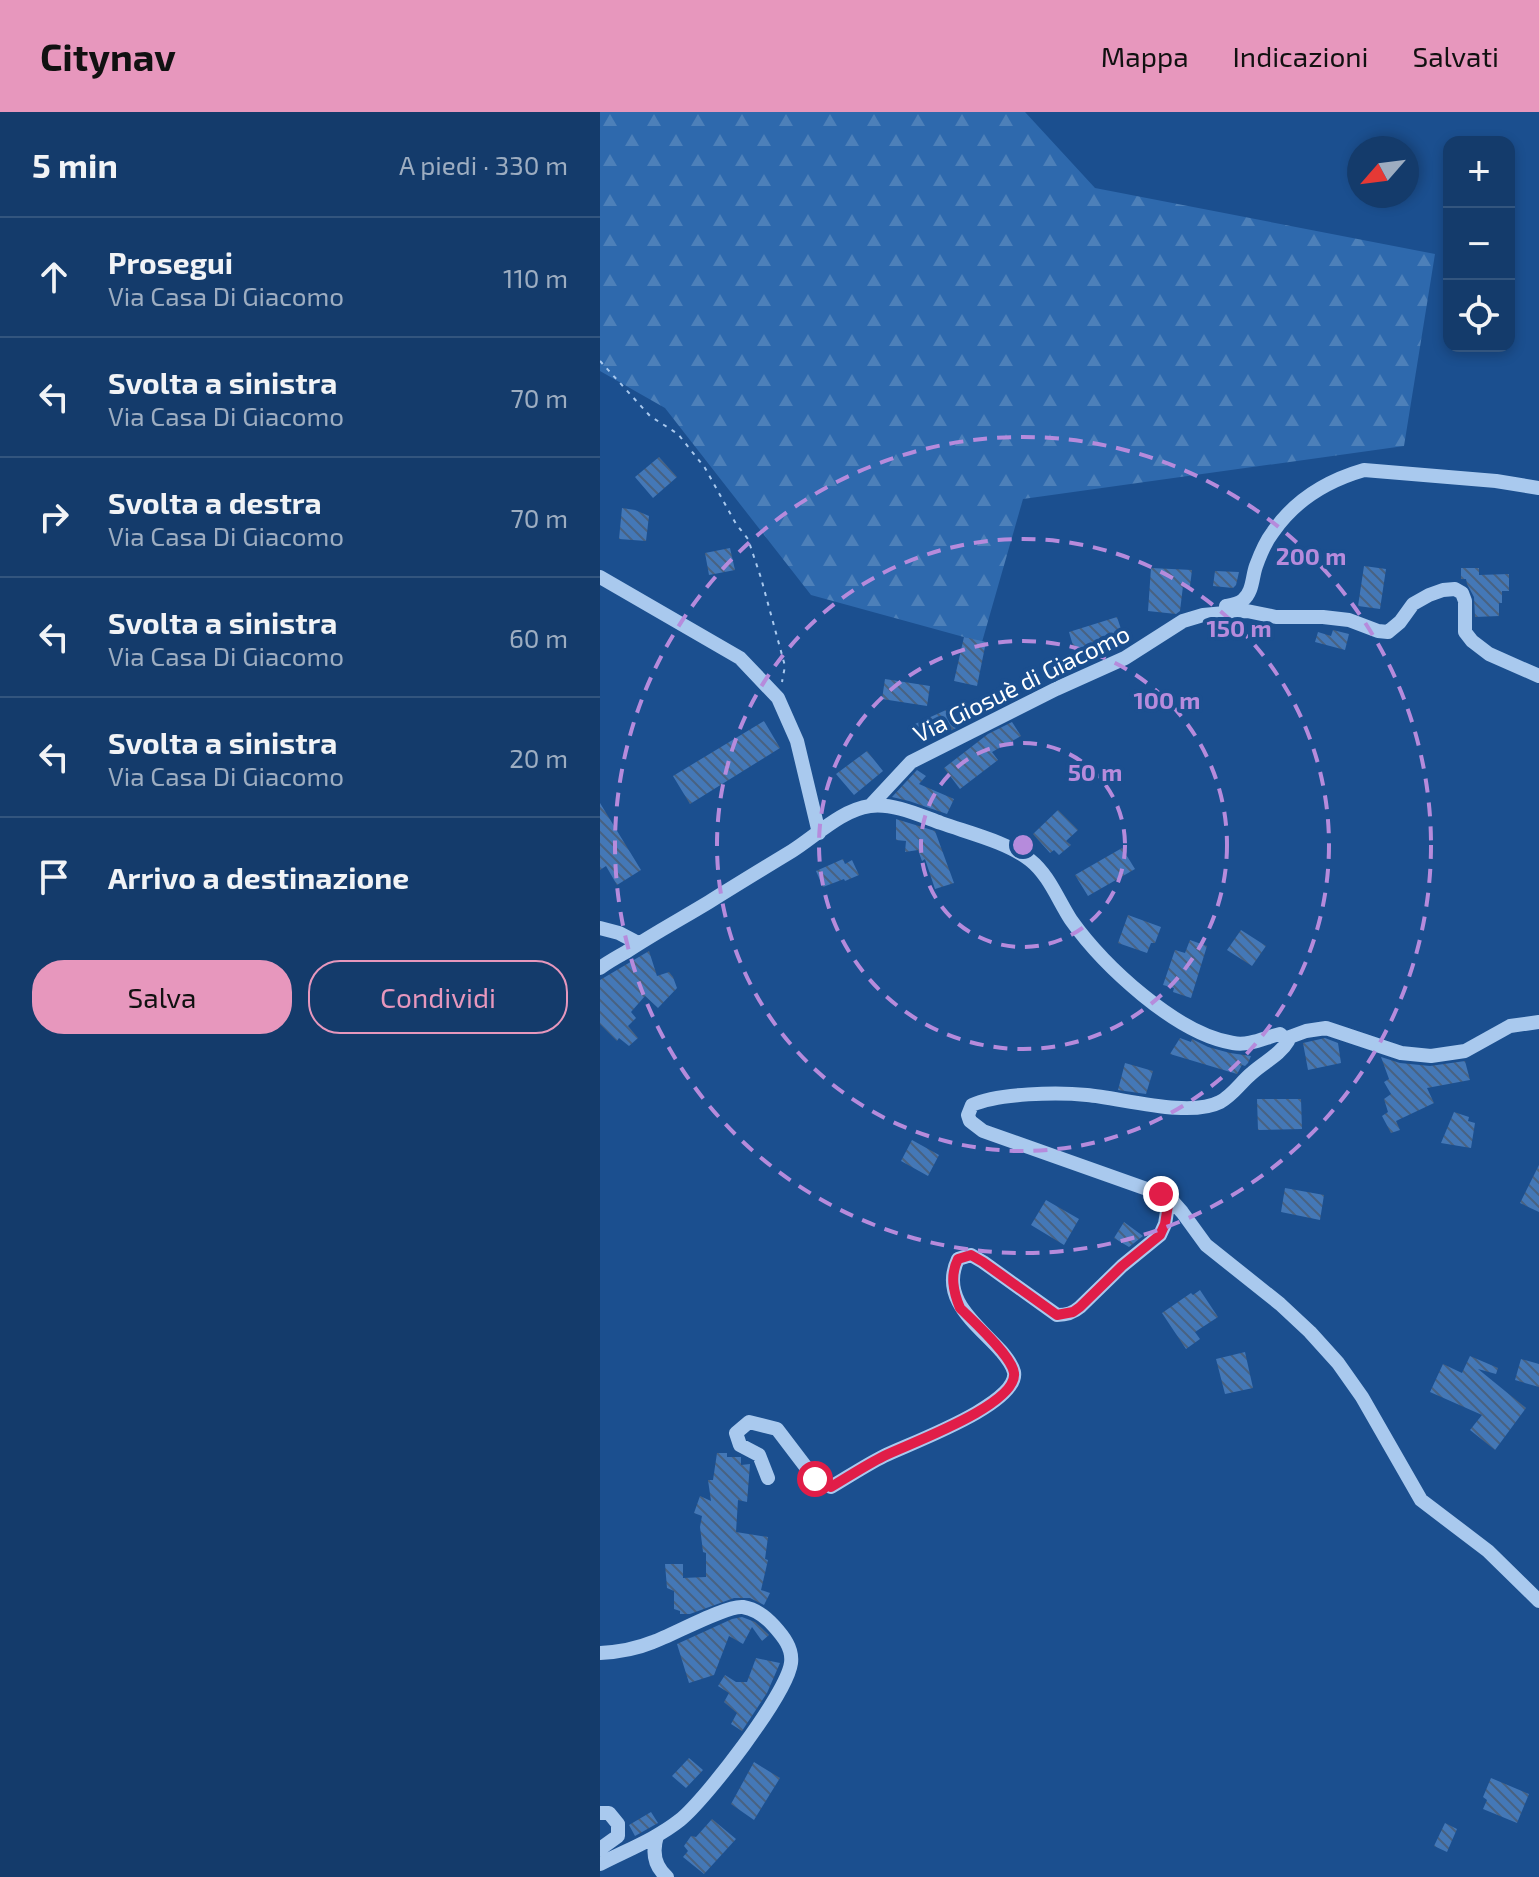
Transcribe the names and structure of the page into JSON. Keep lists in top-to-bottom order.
{
  "streets": {
    "street": ["Via Giosuè di Giacomo"]
  },
  "north": "bottom left",
  "page": {
    "header": "Citynav",
    "nav": ["Mappa", "Indicazioni", "Salvati"],
    "heading": ["5 min", "A piedi · 330 m"],
    "map_buttons": ["+", "−"],
    "list": [
      ["Prosegui", "Via Casa Di Giacomo", "110 m"],
      ["Svolta a sinistra", "Via Casa Di Giacomo", "70 m"],
      ["Svolta a destra", "Via Casa Di Giacomo", "70 m"],
      ["Svolta a sinistra", "Via Casa Di Giacomo", "60 m"],
      ["Svolta a sinistra", "Via Casa Di Giacomo", "20 m"],
      "Arrivo a destinazione"
    ],
    "buttons": ["Salva", "Condividi"]
  },
  "rings": [
    "200 m",
    "150 m",
    "100 m",
    "50 m"
  ]
}
